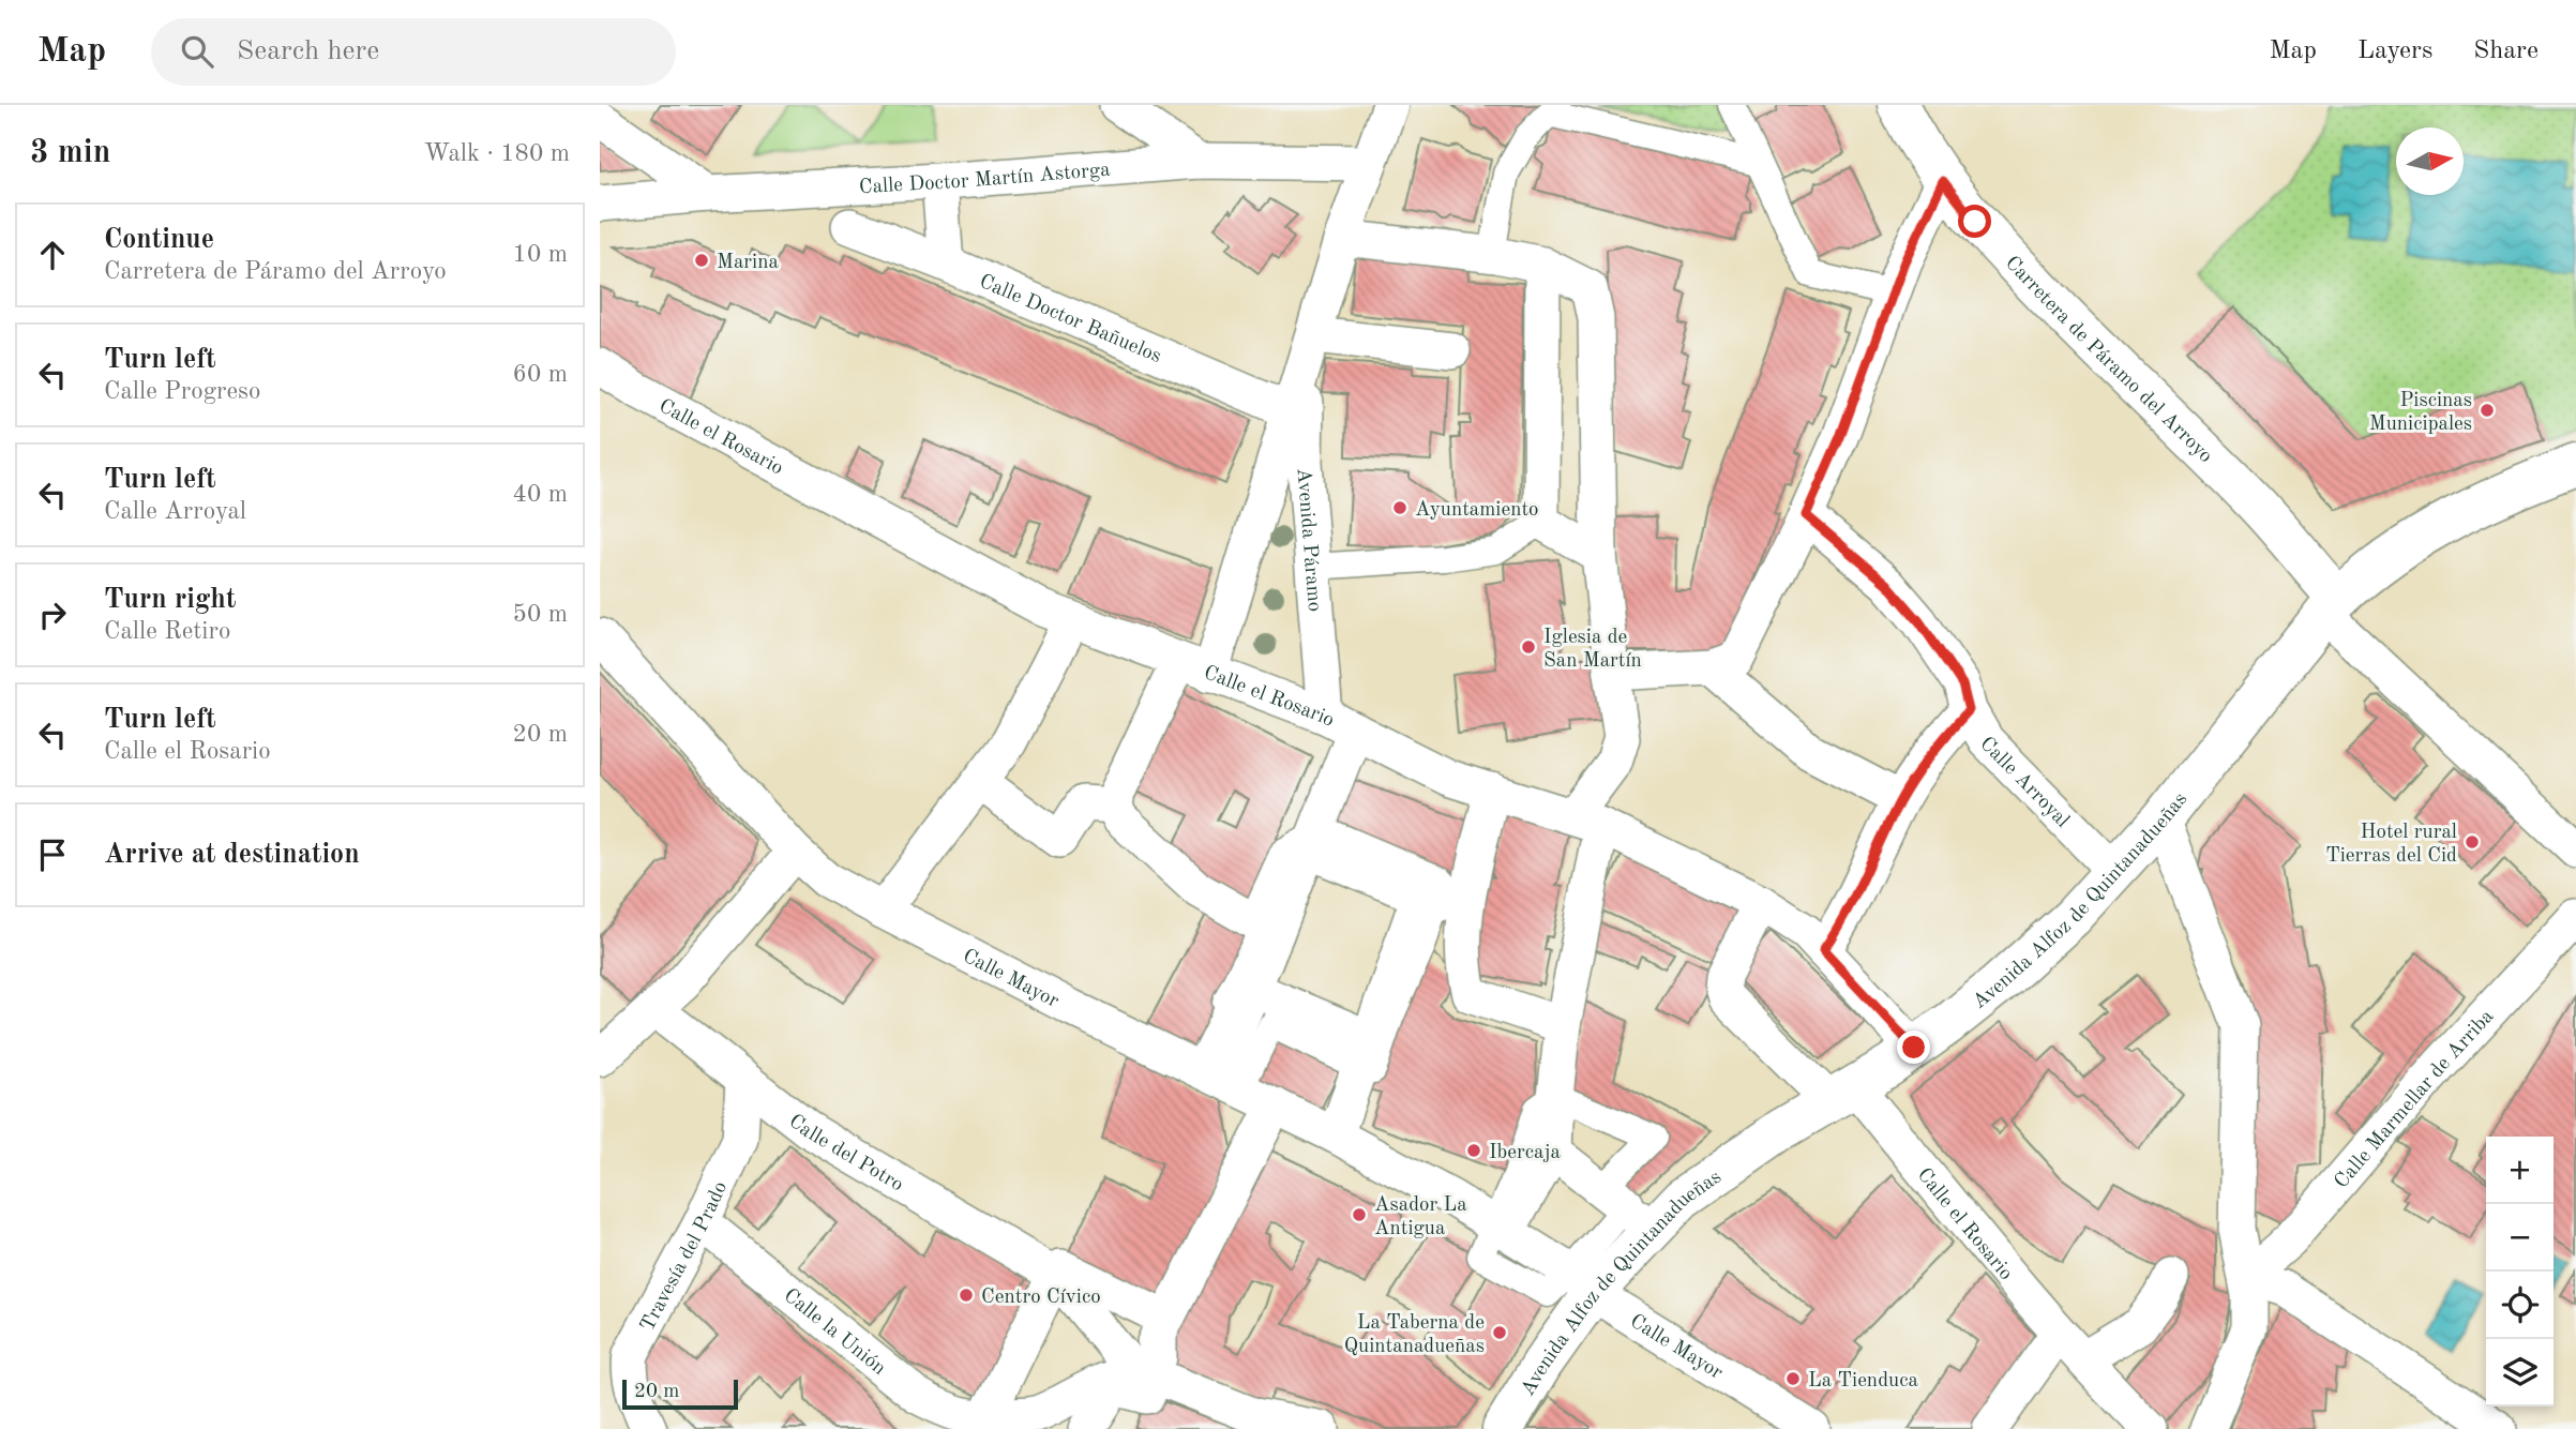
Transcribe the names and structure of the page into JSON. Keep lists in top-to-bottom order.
{
  "streets": {
    "main road": ["Carretera de Páramo del Arroyo", "Avenida Alfoz de Quintanadueñas"],
    "street": [
      "Calle Doctor Martín Astorga",
      "Calle Doctor Bañuelos",
      "Calle el Rosario",
      "Avenida Páramo",
      "Calle Arroyal",
      "Calle Mayor",
      "Calle Marmellar de Arriba",
      "Calle del Potro",
      "Travesía del Prado",
      "Calle la Unión"
    ]
  },
  "crossings": [
    ["Calle Doctor Martín Astorga", "Avenida Páramo"],
    ["Calle Doctor Bañuelos", "Avenida Páramo"],
    ["Carretera de Páramo del Arroyo", "Avenida Alfoz de Quintanadueñas"],
    ["Calle el Rosario", "Avenida Páramo"],
    ["Calle el Rosario", "Avenida Alfoz de Quintanadueñas"],
    ["Calle Arroyal", "Avenida Alfoz de Quintanadueñas"],
    ["Avenida Alfoz de Quintanadueñas", "Calle Mayor"],
    ["Calle del Potro", "Travesía del Prado"],
    ["Travesía del Prado", "Calle la Unión"]
  ],
  "places": [
    "Marina",
    "Piscinas Municipales",
    "Ayuntamiento",
    "Iglesia de San Martín",
    "Hotel rural Tierras del Cid",
    "Ibercaja",
    "Asador La Antigua",
    "Centro Cívico",
    "La Taberna de Quintanadueñas",
    "La Tienduca"
  ],
  "scale_bar": "20 m",
  "north": "right",
  "page": {
    "header": "Map",
    "search": "Search here",
    "nav": ["Map", "Layers", "Share"],
    "heading": ["3 min", "Walk · 180 m"],
    "list": [
      ["Continue", "Carretera de Páramo del Arroyo", "10 m"],
      ["Turn left", "Calle Progreso", "60 m"],
      ["Turn left", "Calle Arroyal", "40 m"],
      ["Turn right", "Calle Retiro", "50 m"],
      ["Turn left", "Calle el Rosario", "20 m"],
      "Arrive at destination"
    ],
    "map_buttons": ["+", "−"],
    "scale": "20 m"
  }
}
